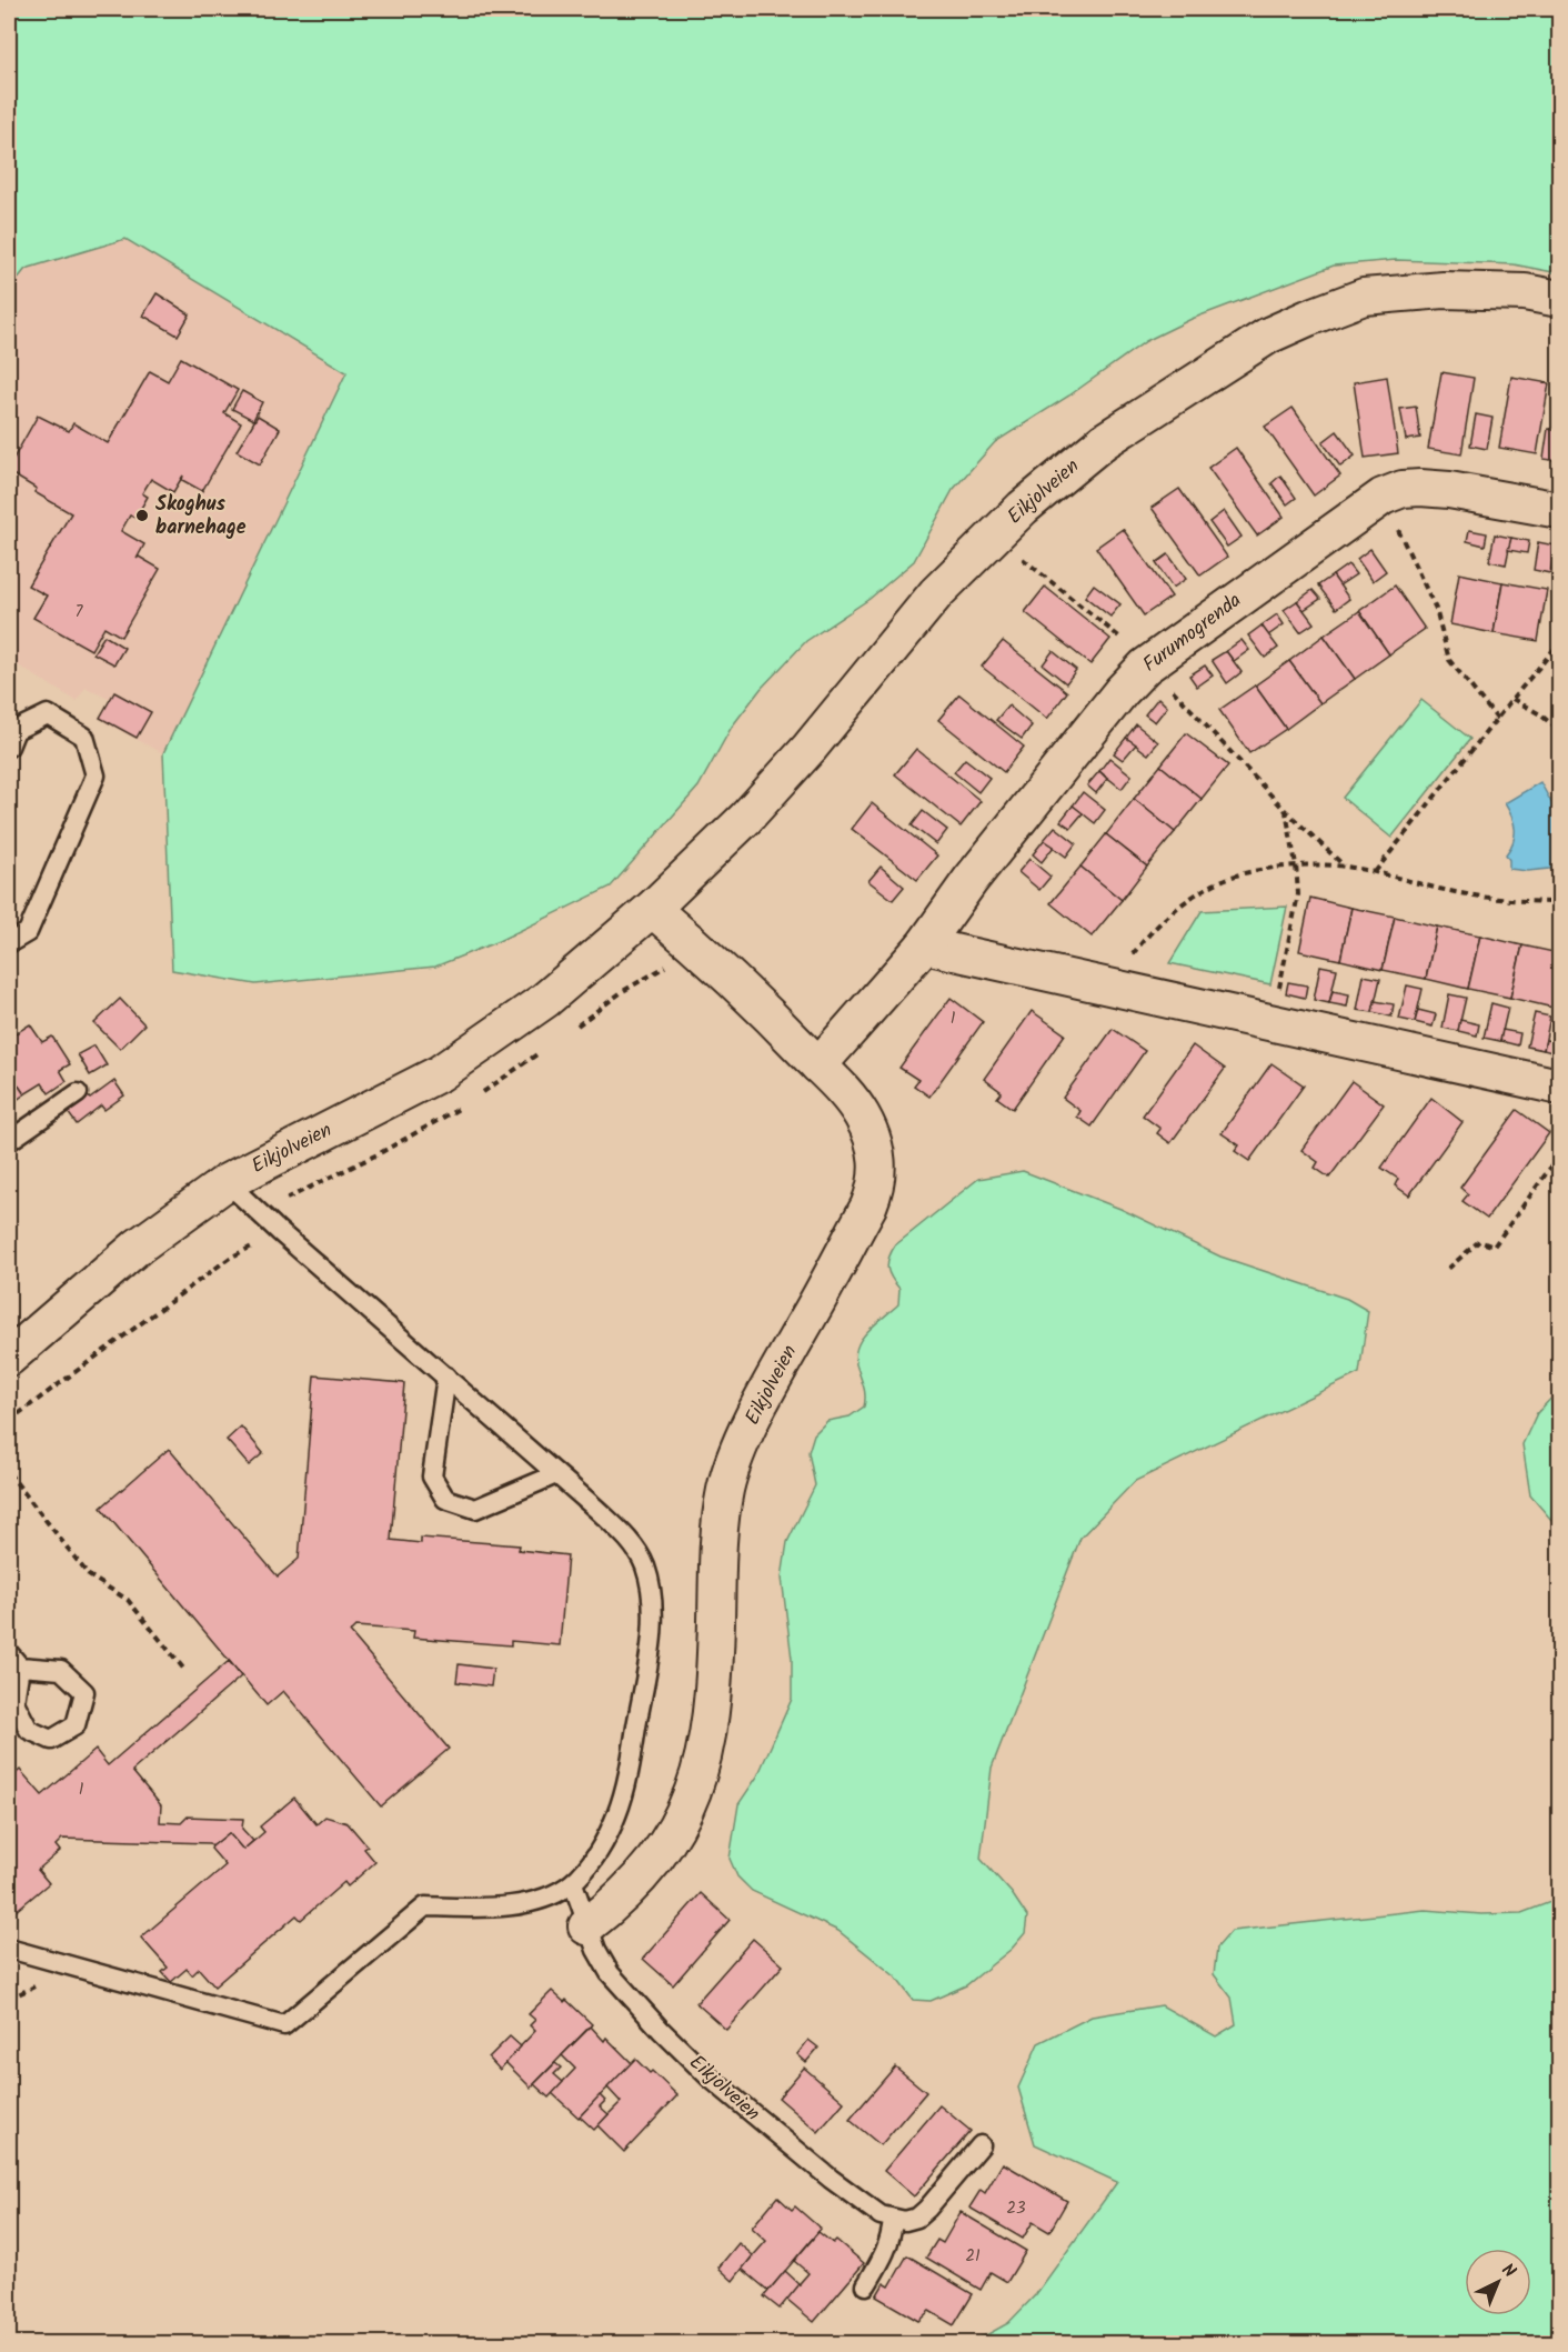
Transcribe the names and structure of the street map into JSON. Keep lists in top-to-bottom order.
{
  "streets": {
    "street": ["Eikjolveien", "Furumogrenda"]
  },
  "crossings": [
    ["Eikjolveien", "Furumogrenda"]
  ],
  "places": ["Skoghus barnehage"],
  "house_numbers": [
    "7",
    "1",
    "1",
    "23",
    "21"
  ],
  "north": "top right"
}
